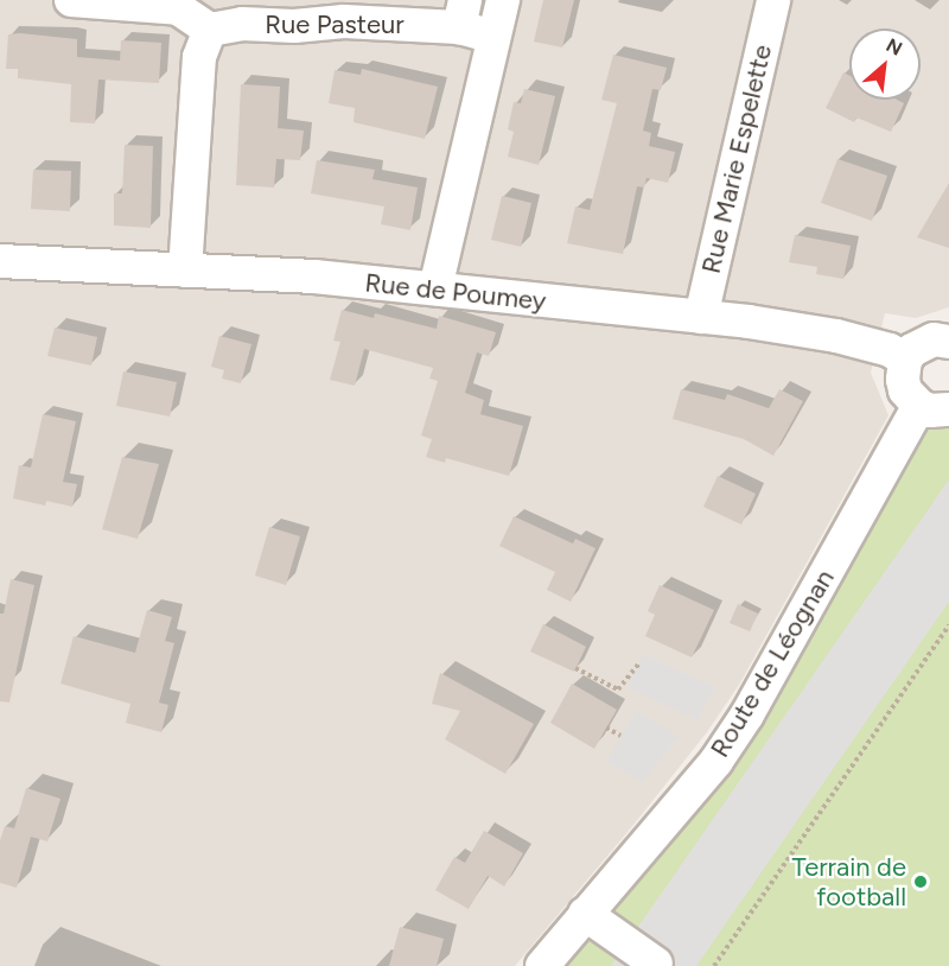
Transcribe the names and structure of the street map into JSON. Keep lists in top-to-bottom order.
{
  "streets": {
    "street": [
      "Rue Pasteur",
      "Rue Marie Espelette",
      "Rue de Poumey",
      "Route de Léognan"
    ]
  },
  "crossings": [
    ["Rue Marie Espelette", "Rue de Poumey"]
  ],
  "places": ["Terrain de football"],
  "north": "top right"
}
